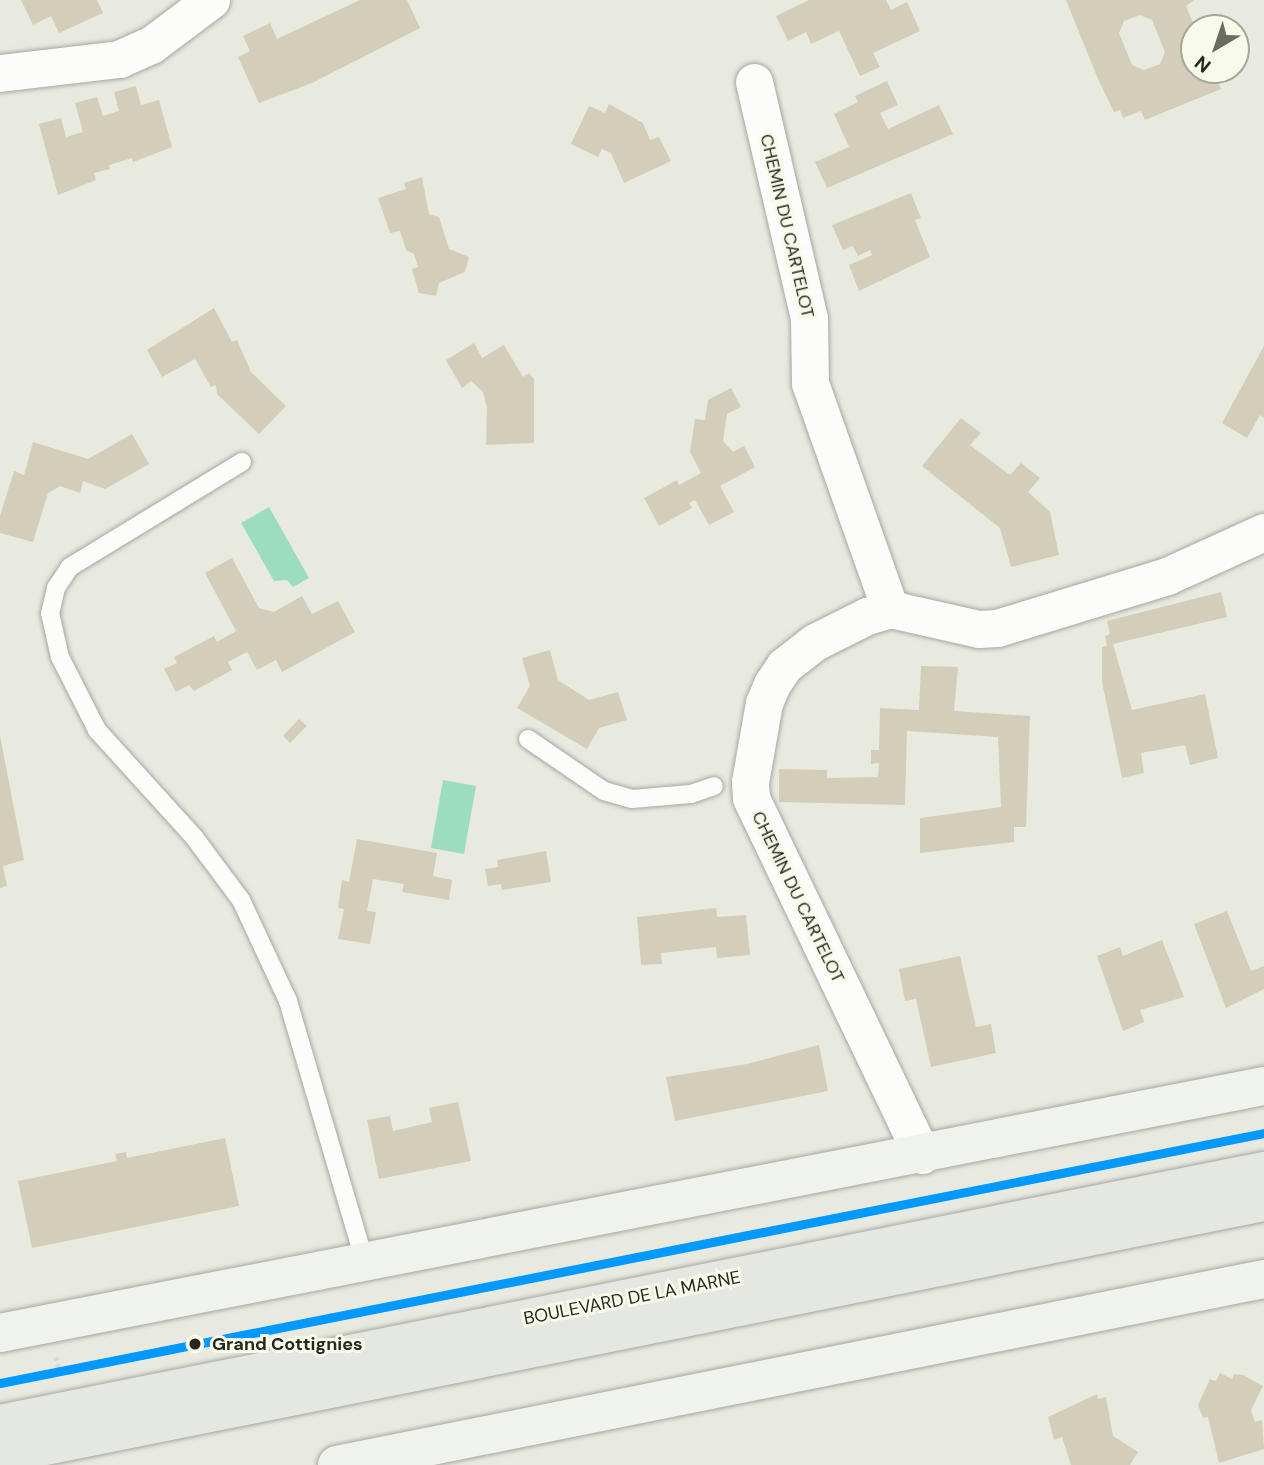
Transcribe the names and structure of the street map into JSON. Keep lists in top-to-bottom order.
{
  "streets": {
    "main road": ["BOULEVARD DE LA MARNE"],
    "street": ["CHEMIN DU CARTELOT"]
  },
  "places": ["Grand Cottignies"],
  "north": "bottom left"
}
